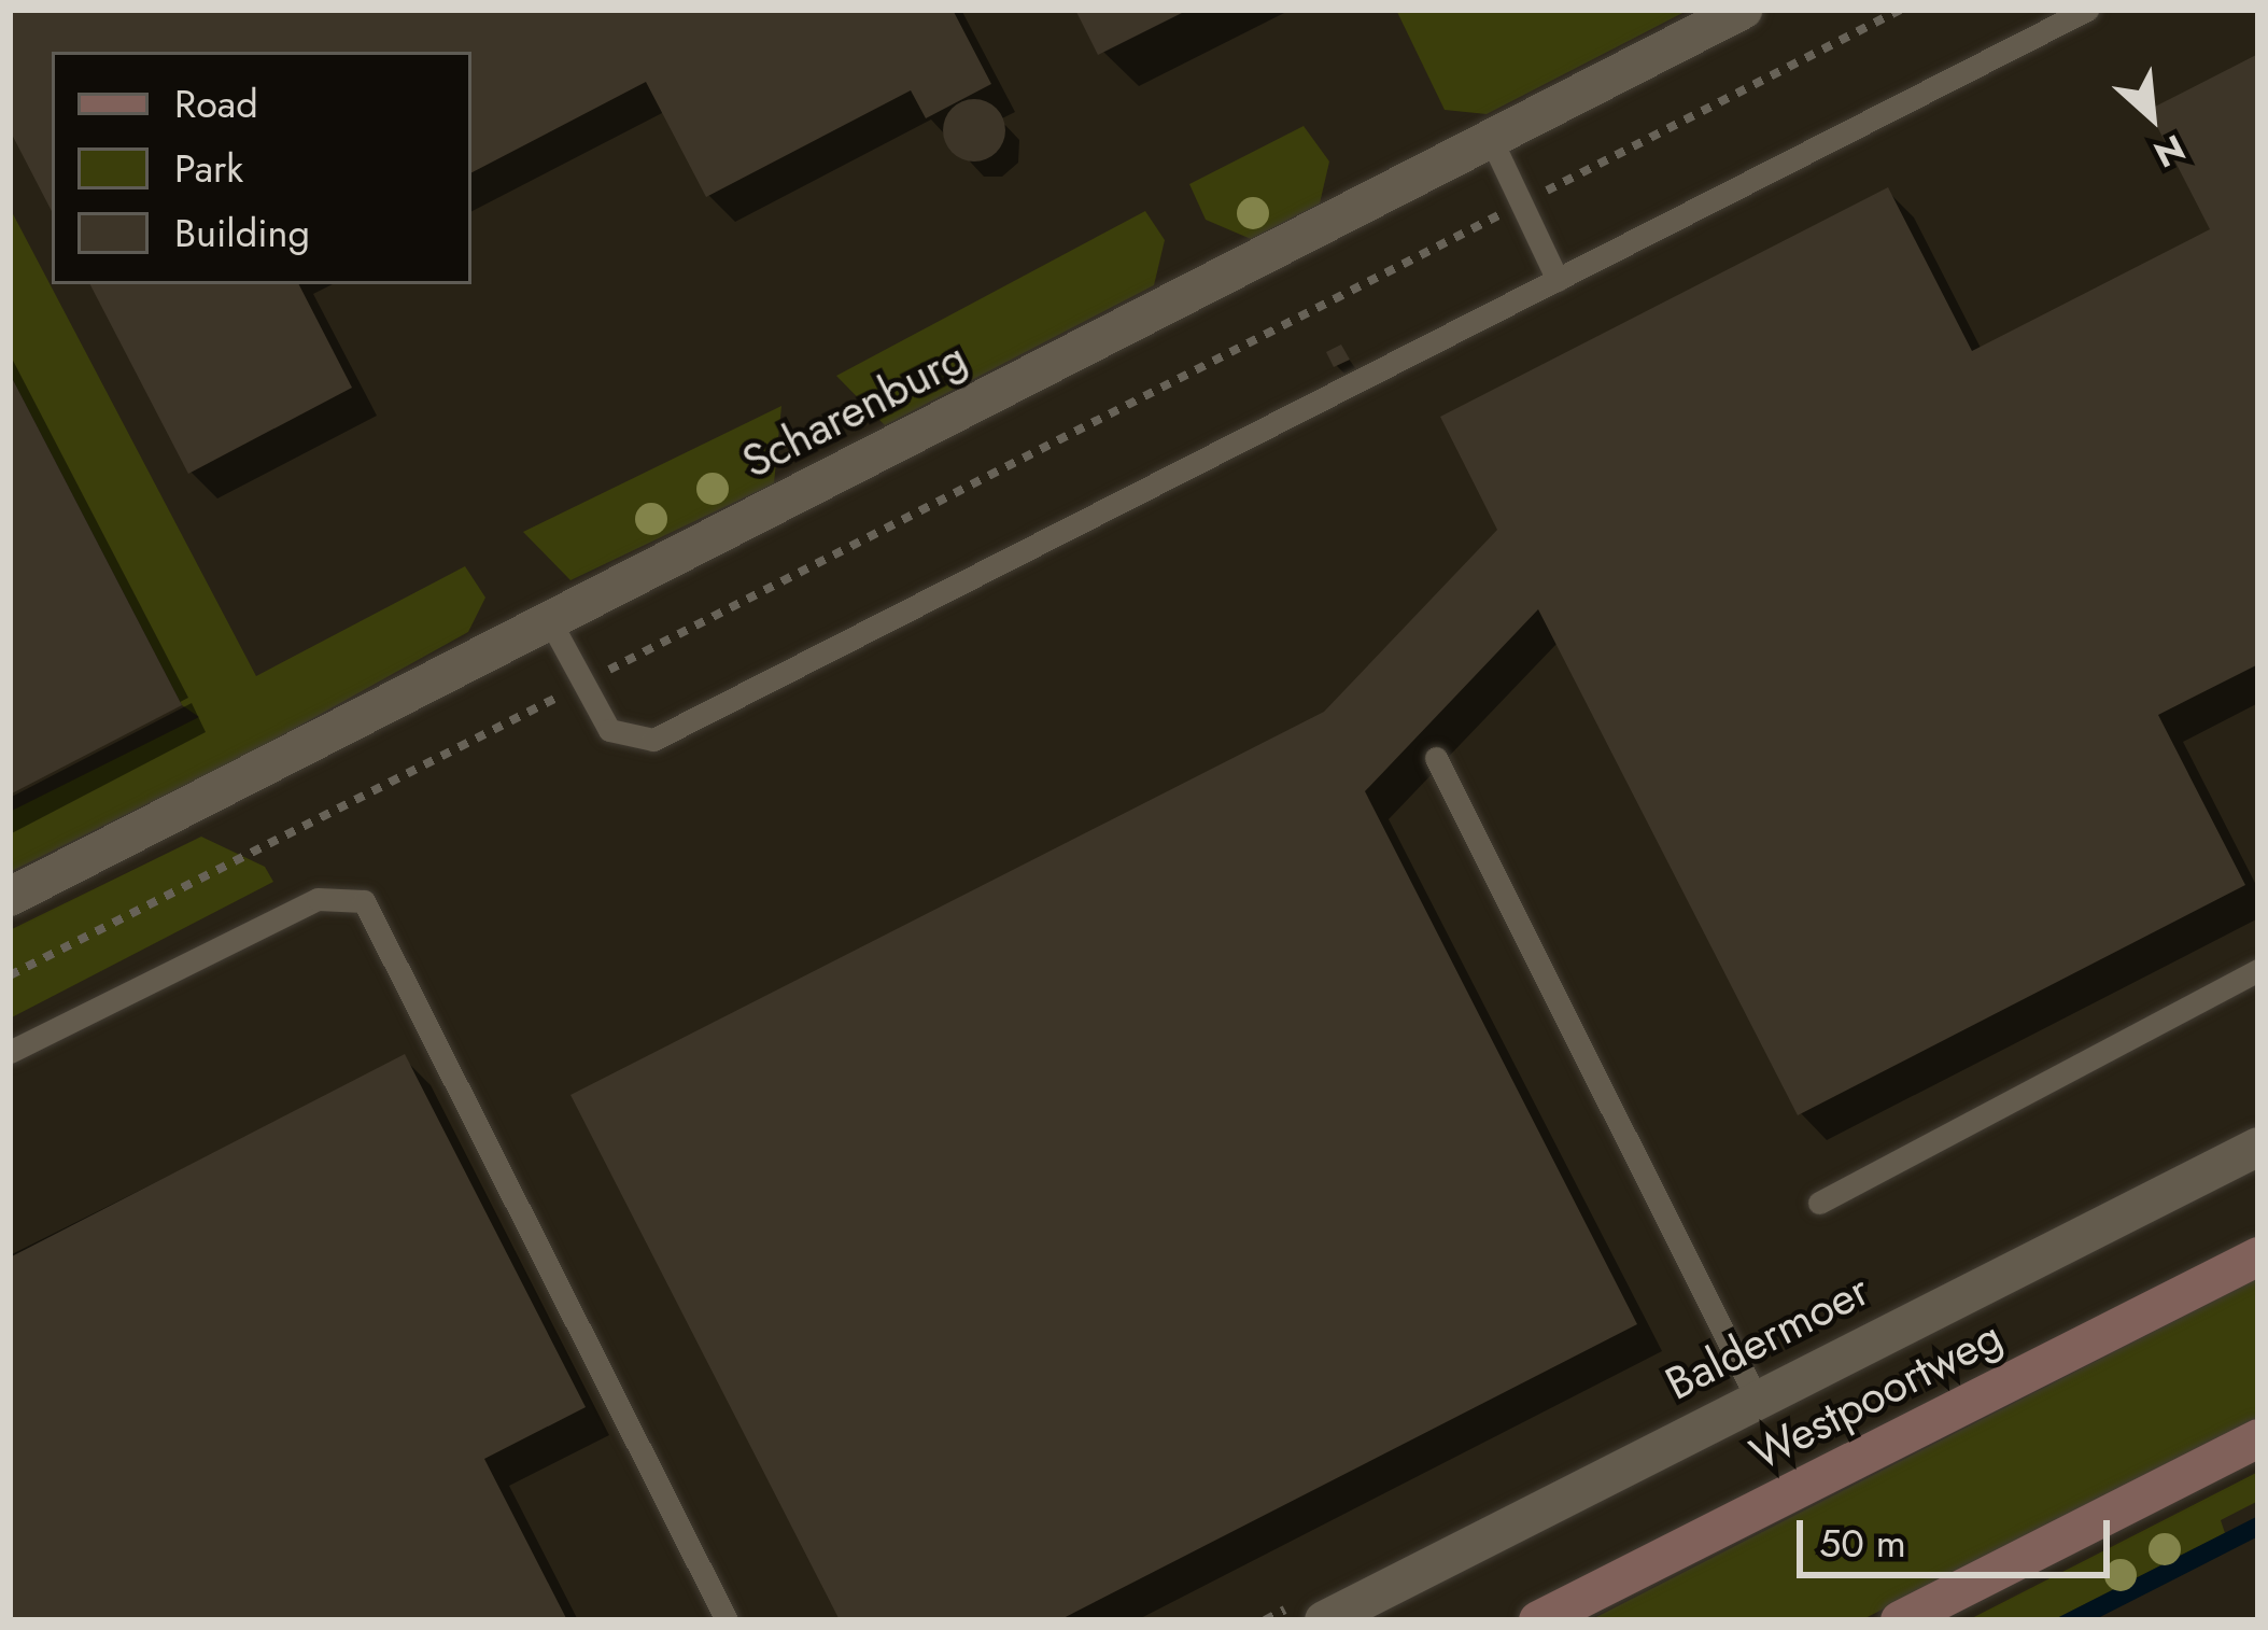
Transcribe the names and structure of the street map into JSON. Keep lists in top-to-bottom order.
{
  "streets": {
    "main road": ["Westpoortweg"],
    "street": ["Scharenburg", "Baldermoer"]
  },
  "legend": ["Road", "Park", "Building"],
  "scale_bar": "50 m",
  "north": "bottom right"
}
